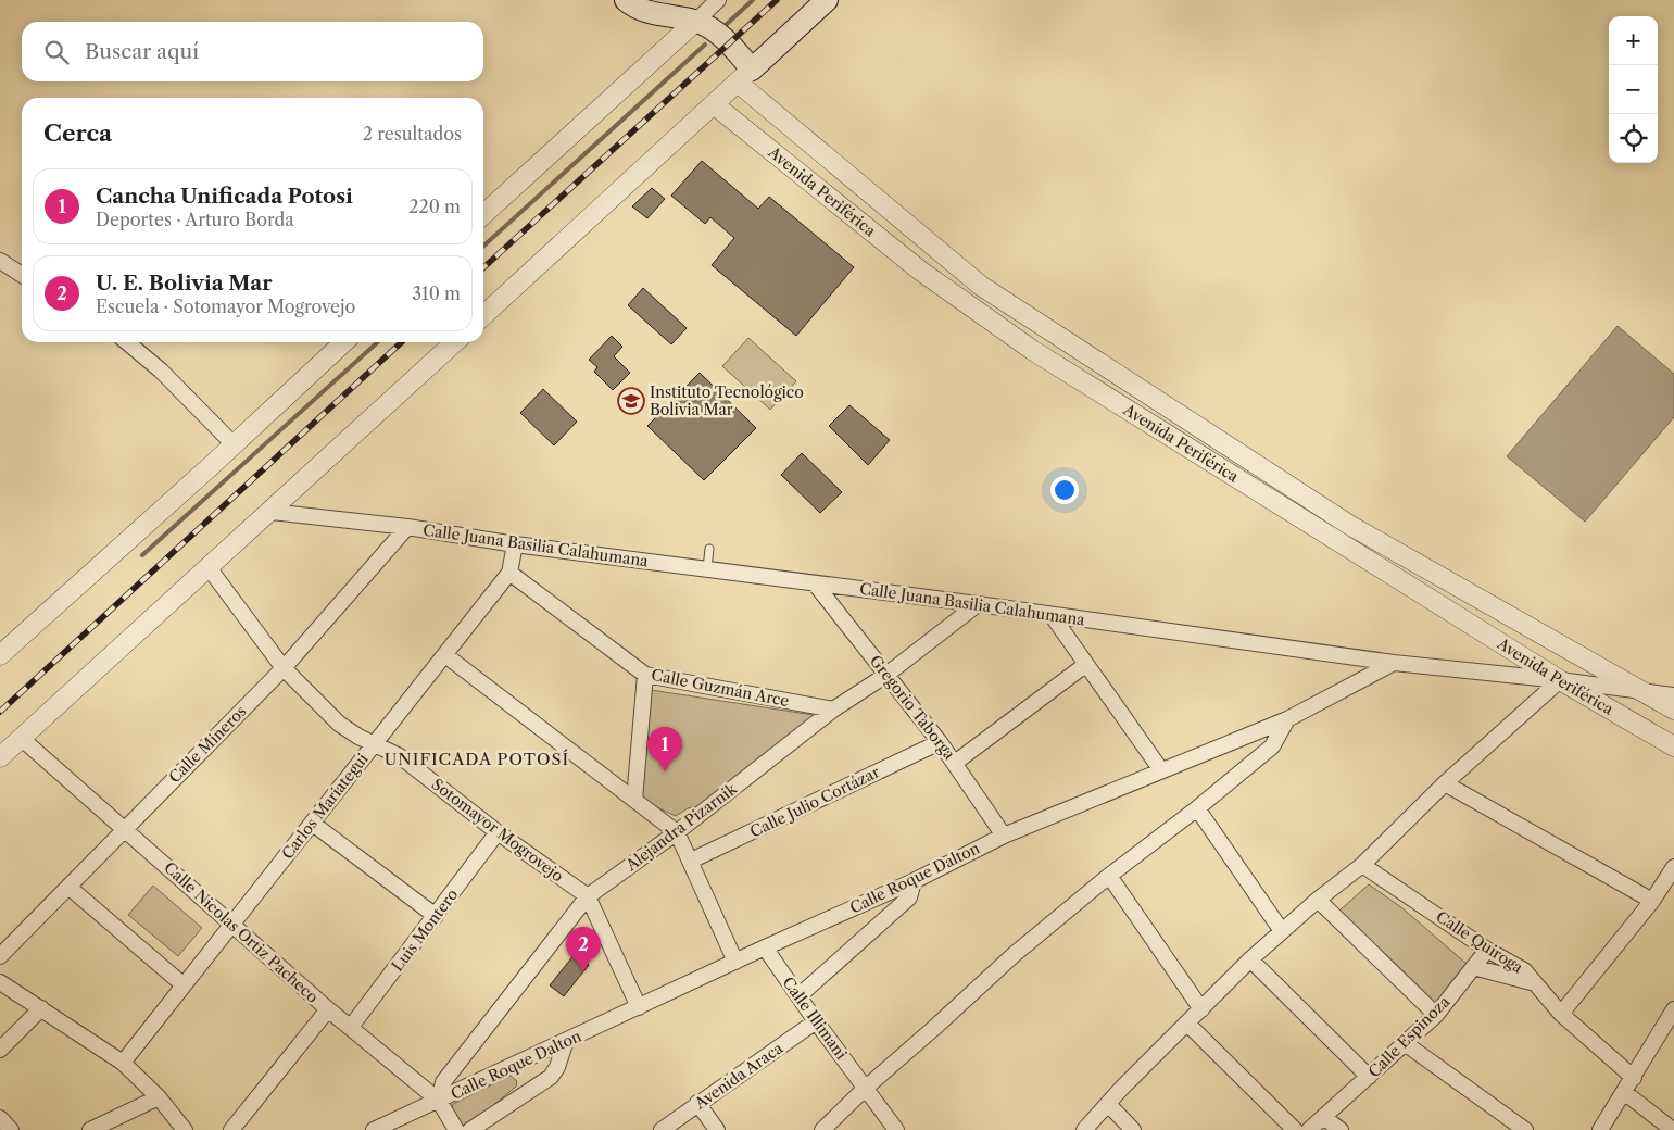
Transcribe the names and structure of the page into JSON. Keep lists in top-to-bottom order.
{
  "streets": {
    "main road": ["Avenida Periférica"],
    "street": [
      "Calle Juana Basilia Calahumana",
      "Calle Guzmán Arce",
      "Gregorio Taborga",
      "Calle Mineros",
      "Calle Julio Cortázar",
      "Carlos Mariategui",
      "Alejandra Pizarnik",
      "Sotomayor Mogrovejo",
      "Calle Roque Dalton",
      "Luis Montero",
      "Calle Nicolas Ortiz Pacheco",
      "Calle Quiroga",
      "Calle Illimani",
      "Calle Espinoza",
      "Avenida Araca"
    ]
  },
  "crossings": [
    ["Avenida Periférica", "Calle Juana Basilia Calahumana"],
    ["Calle Juana Basilia Calahumana", "Gregorio Taborga"],
    ["Calle Juana Basilia Calahumana", "Calle Mineros"],
    ["Calle Juana Basilia Calahumana", "Carlos Mariategui"],
    ["Calle Juana Basilia Calahumana", "Alejandra Pizarnik"],
    ["Calle Juana Basilia Calahumana", "Calle Roque Dalton"],
    ["Calle Guzmán Arce", "Carlos Mariategui"],
    ["Calle Guzmán Arce", "Alejandra Pizarnik"],
    ["Gregorio Taborga", "Calle Julio Cortázar"],
    ["Gregorio Taborga", "Alejandra Pizarnik"],
    ["Gregorio Taborga", "Calle Roque Dalton"],
    ["Calle Mineros", "Sotomayor Mogrovejo"],
    ["Calle Mineros", "Calle Nicolas Ortiz Pacheco"],
    ["Carlos Mariategui", "Sotomayor Mogrovejo"],
    ["Carlos Mariategui", "Calle Nicolas Ortiz Pacheco"],
    ["Alejandra Pizarnik", "Sotomayor Mogrovejo"],
    ["Alejandra Pizarnik", "Calle Roque Dalton"],
    ["Alejandra Pizarnik", "Calle Nicolas Ortiz Pacheco"],
    ["Sotomayor Mogrovejo", "Calle Roque Dalton"],
    ["Sotomayor Mogrovejo", "Luis Montero"],
    ["Calle Roque Dalton", "Calle Nicolas Ortiz Pacheco"],
    ["Calle Roque Dalton", "Calle Illimani"],
    ["Luis Montero", "Calle Nicolas Ortiz Pacheco"],
    ["Calle Quiroga", "Calle Espinoza"],
    ["Calle Illimani", "Avenida Araca"]
  ],
  "districts": ["UNIFICADA POTOSÍ"],
  "places": {
    "school or university": ["Instituto Tecnológico Bolivia Mar"]
  },
  "page": {
    "map_buttons": ["+", "−"],
    "search": "Buscar aquí",
    "heading": ["Cerca", "2 resultados"],
    "list": [
      {
        "mark": "1",
        "name": "Cancha Unificada Potosi",
        "note": "Deportes · Arturo Borda",
        "value": "220 m"
      },
      {
        "mark": "2",
        "name": "U. E. Bolivia Mar",
        "note": "Escuela · Sotomayor Mogrovejo",
        "value": "310 m"
      }
    ],
    "pins": ["1", "2"]
  }
}
